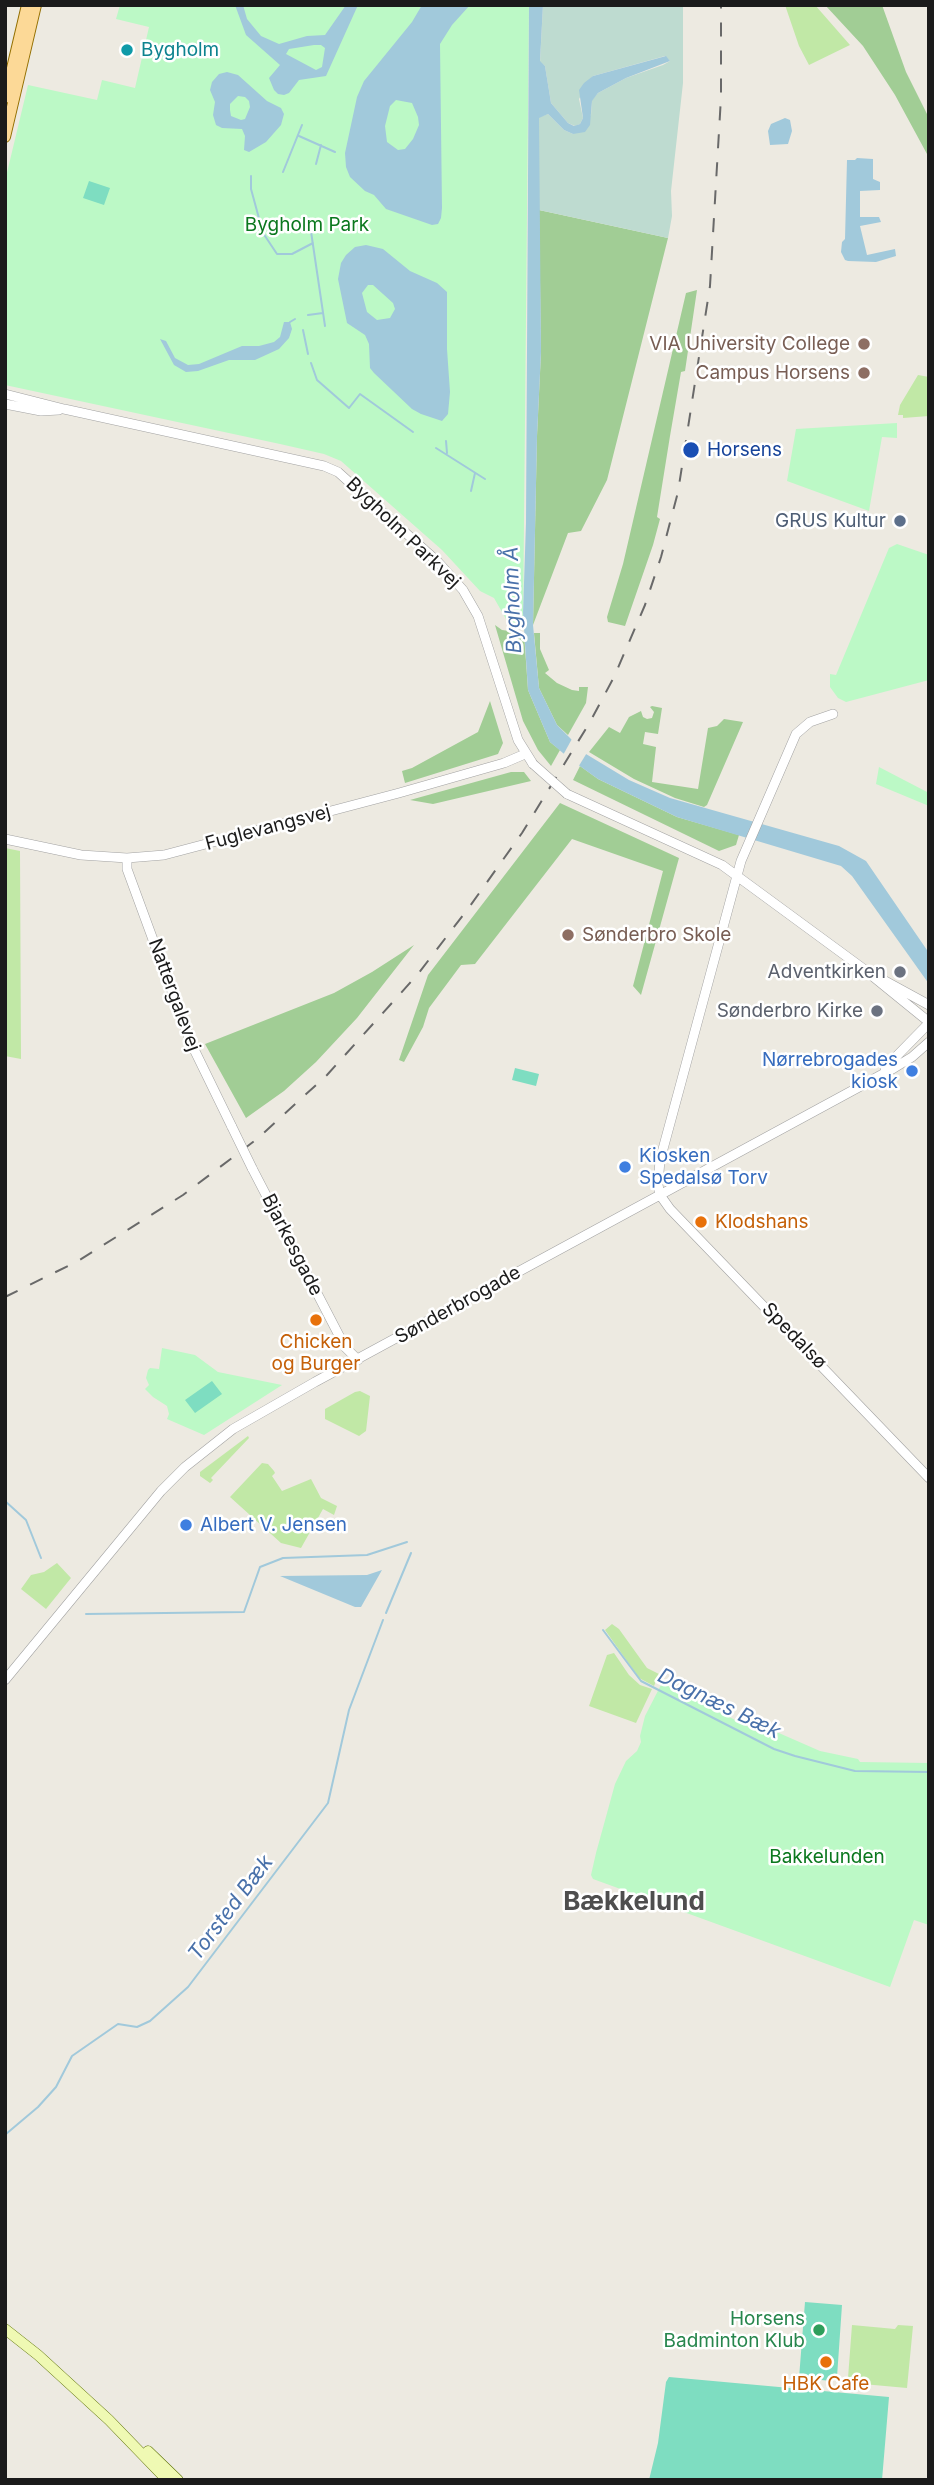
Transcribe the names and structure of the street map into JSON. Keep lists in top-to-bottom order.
{
  "streets": {
    "street": [
      "Bygholm Parkvej",
      "Fuglevangsvej",
      "Nattergalevej",
      "Bjarkesgade",
      "Sønderbrogade",
      "Spedalsø"
    ]
  },
  "crossings": [
    ["Bygholm Parkvej", "Fuglevangsvej"],
    ["Bygholm Parkvej", "Sønderbrogade"],
    ["Fuglevangsvej", "Nattergalevej"],
    ["Nattergalevej", "Bjarkesgade"],
    ["Bjarkesgade", "Sønderbrogade"],
    ["Sønderbrogade", "Spedalsø"]
  ],
  "districts": ["Bækkelund"],
  "water": ["Bygholm Å", "Dagnæs Bæk", "Torsted Bæk"],
  "parks": ["Bygholm Park", "Bakkelunden"],
  "places": [
    "Bygholm",
    "VIA University College",
    "Campus Horsens",
    "Horsens",
    "GRUS Kultur",
    "Sønderbro Skole",
    "Adventkirken",
    "Sønderbro Kirke",
    "Nørrebrogades kiosk",
    "Kiosken Spedalsø Torv",
    "Klodshans",
    "Chicken og Burger",
    "Albert V. Jensen",
    "Horsens Badminton Klub",
    "HBK Cafe"
  ]
}
